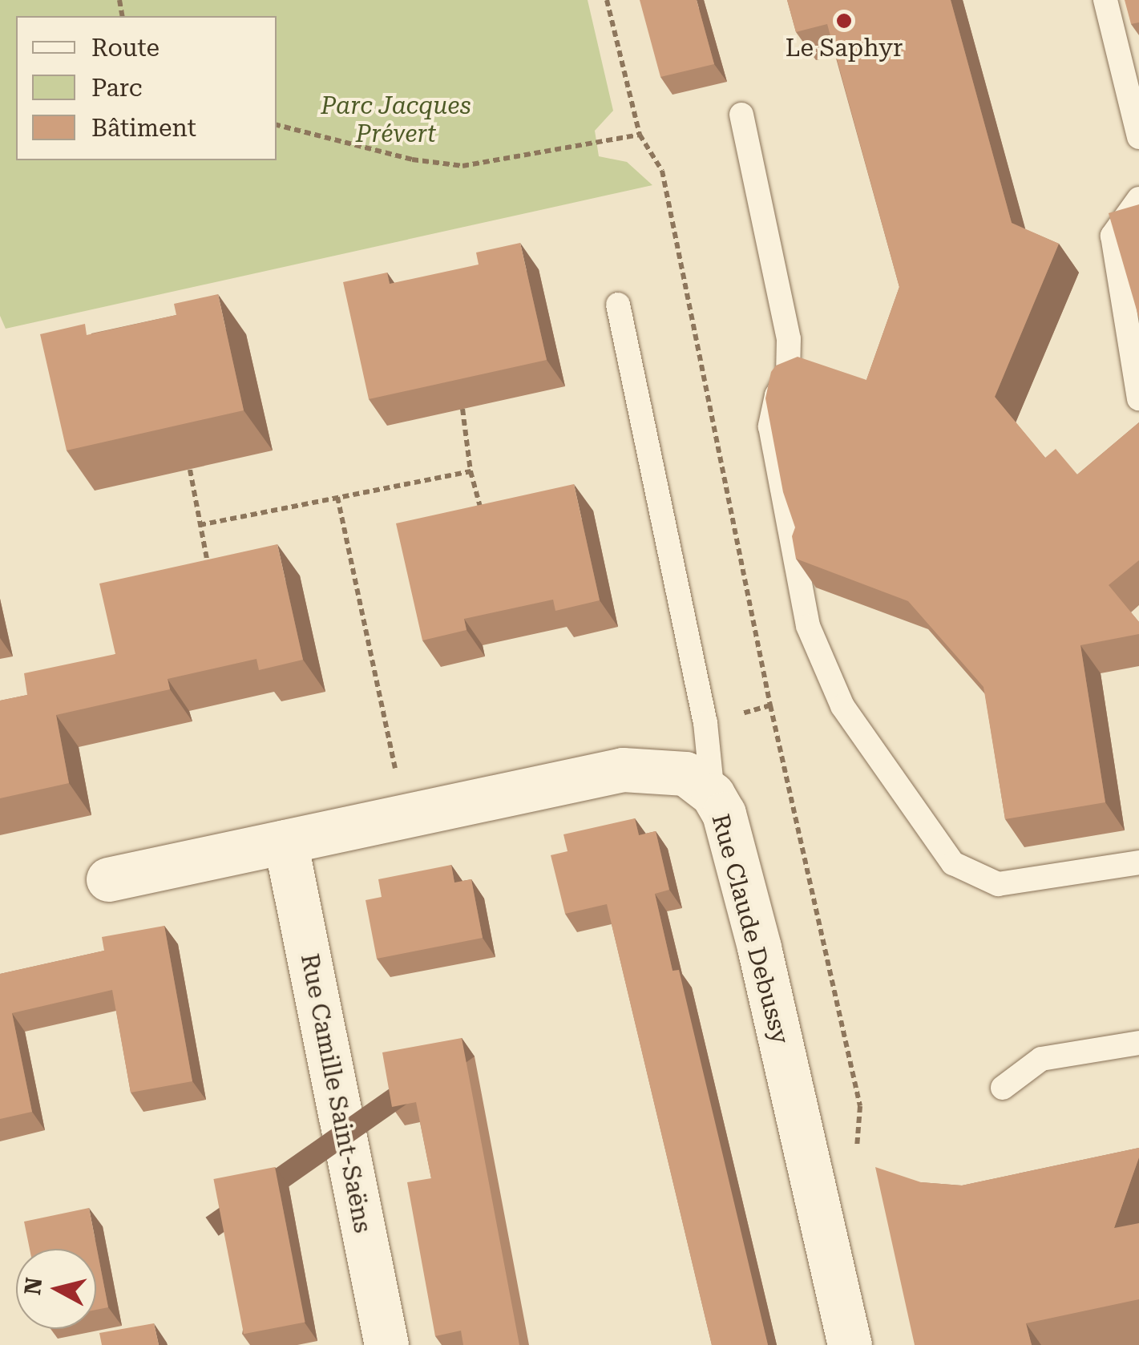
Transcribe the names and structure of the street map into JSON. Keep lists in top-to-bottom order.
{
  "streets": {
    "street": ["Rue Claude Debussy", "Rue Camille Saint-Saëns"]
  },
  "crossings": [
    ["Rue Claude Debussy", "Rue Camille Saint-Saëns"]
  ],
  "parks": ["Parc Jacques Prévert"],
  "places": ["Le Saphyr"],
  "legend": ["Route", "Parc", "Bâtiment"],
  "north": "left"
}
